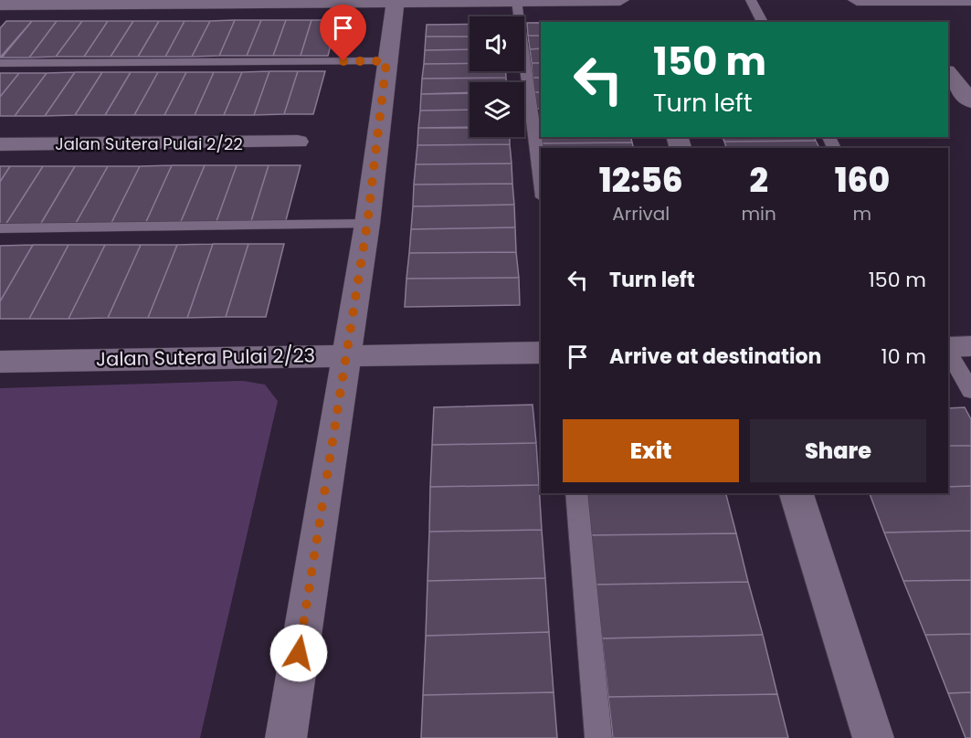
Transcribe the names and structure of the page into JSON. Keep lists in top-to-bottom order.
{
  "streets": {
    "street": ["Jalan Sutera Pulai 2/22", "Jalan Sutera Pulai 2/23"]
  },
  "page": {
    "turn": ["150 m", "Turn left"],
    "eta": [
      "12:56",
      "Arrival",
      "2",
      "min",
      "160",
      "m"
    ],
    "list": [
      {
        "name": "Turn left",
        "value": "150 m"
      },
      {
        "name": "Arrive at destination",
        "value": "10 m"
      }
    ],
    "buttons": ["Exit", "Share"]
  }
}
